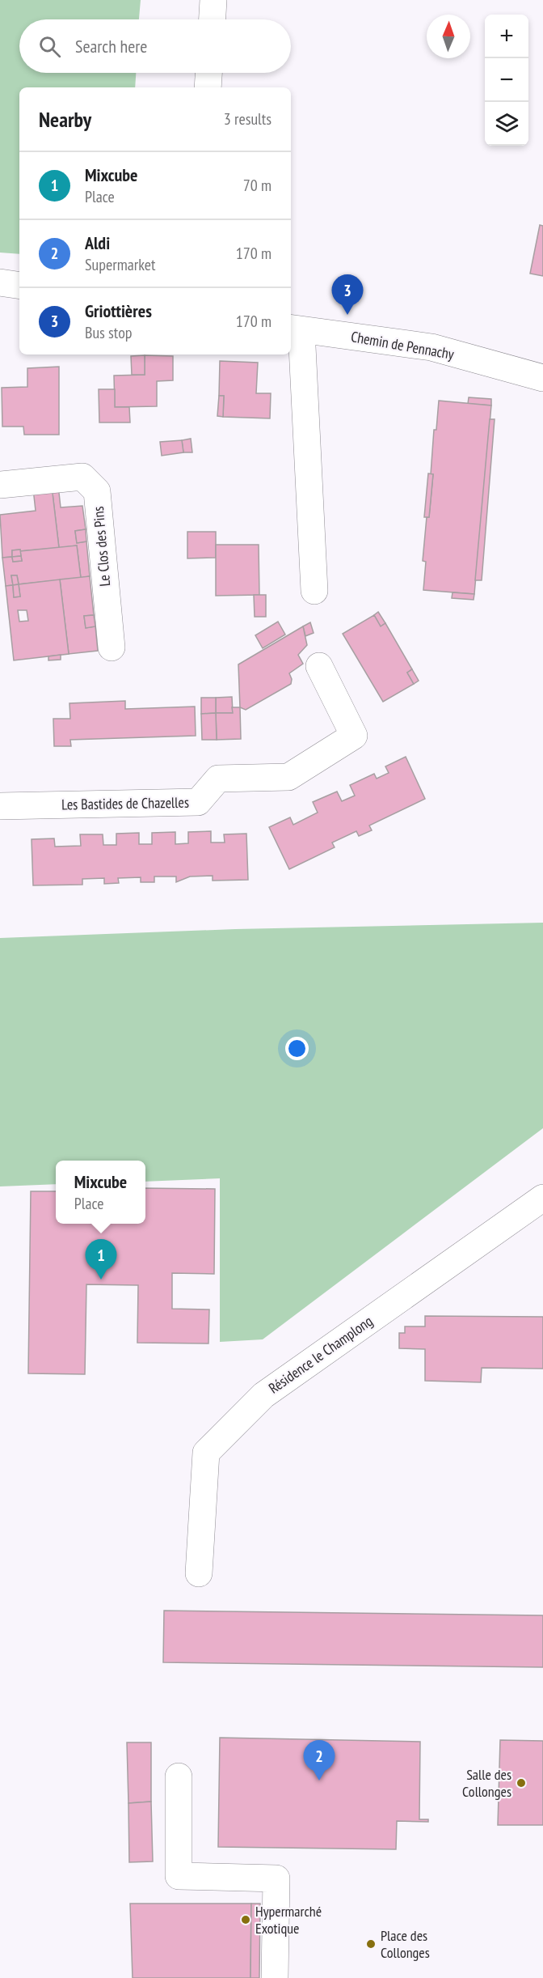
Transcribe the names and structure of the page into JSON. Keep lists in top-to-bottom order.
{
  "streets": {
    "street": [
      "Chemin de Pennachy",
      "Le Clos des Pins",
      "Les Bastides de Chazelles",
      "Résidence le Champlong"
    ]
  },
  "places": ["Salle des Collonges", "Hypermarché Exotique", "Place des Collonges"],
  "north": "top",
  "page": {
    "map_buttons": ["+", "−"],
    "search": "Search here",
    "heading": ["Nearby", "3 results"],
    "list": [
      {
        "mark": "1",
        "name": "Mixcube",
        "note": "Place",
        "value": "70 m"
      },
      {
        "mark": "2",
        "name": "Aldi",
        "note": "Supermarket",
        "value": "170 m"
      },
      {
        "mark": "3",
        "name": "Griottières",
        "note": "Bus stop",
        "value": "170 m"
      }
    ],
    "pins": ["3", "1", "2"],
    "popup": ["Mixcube", "Place"]
  }
}
